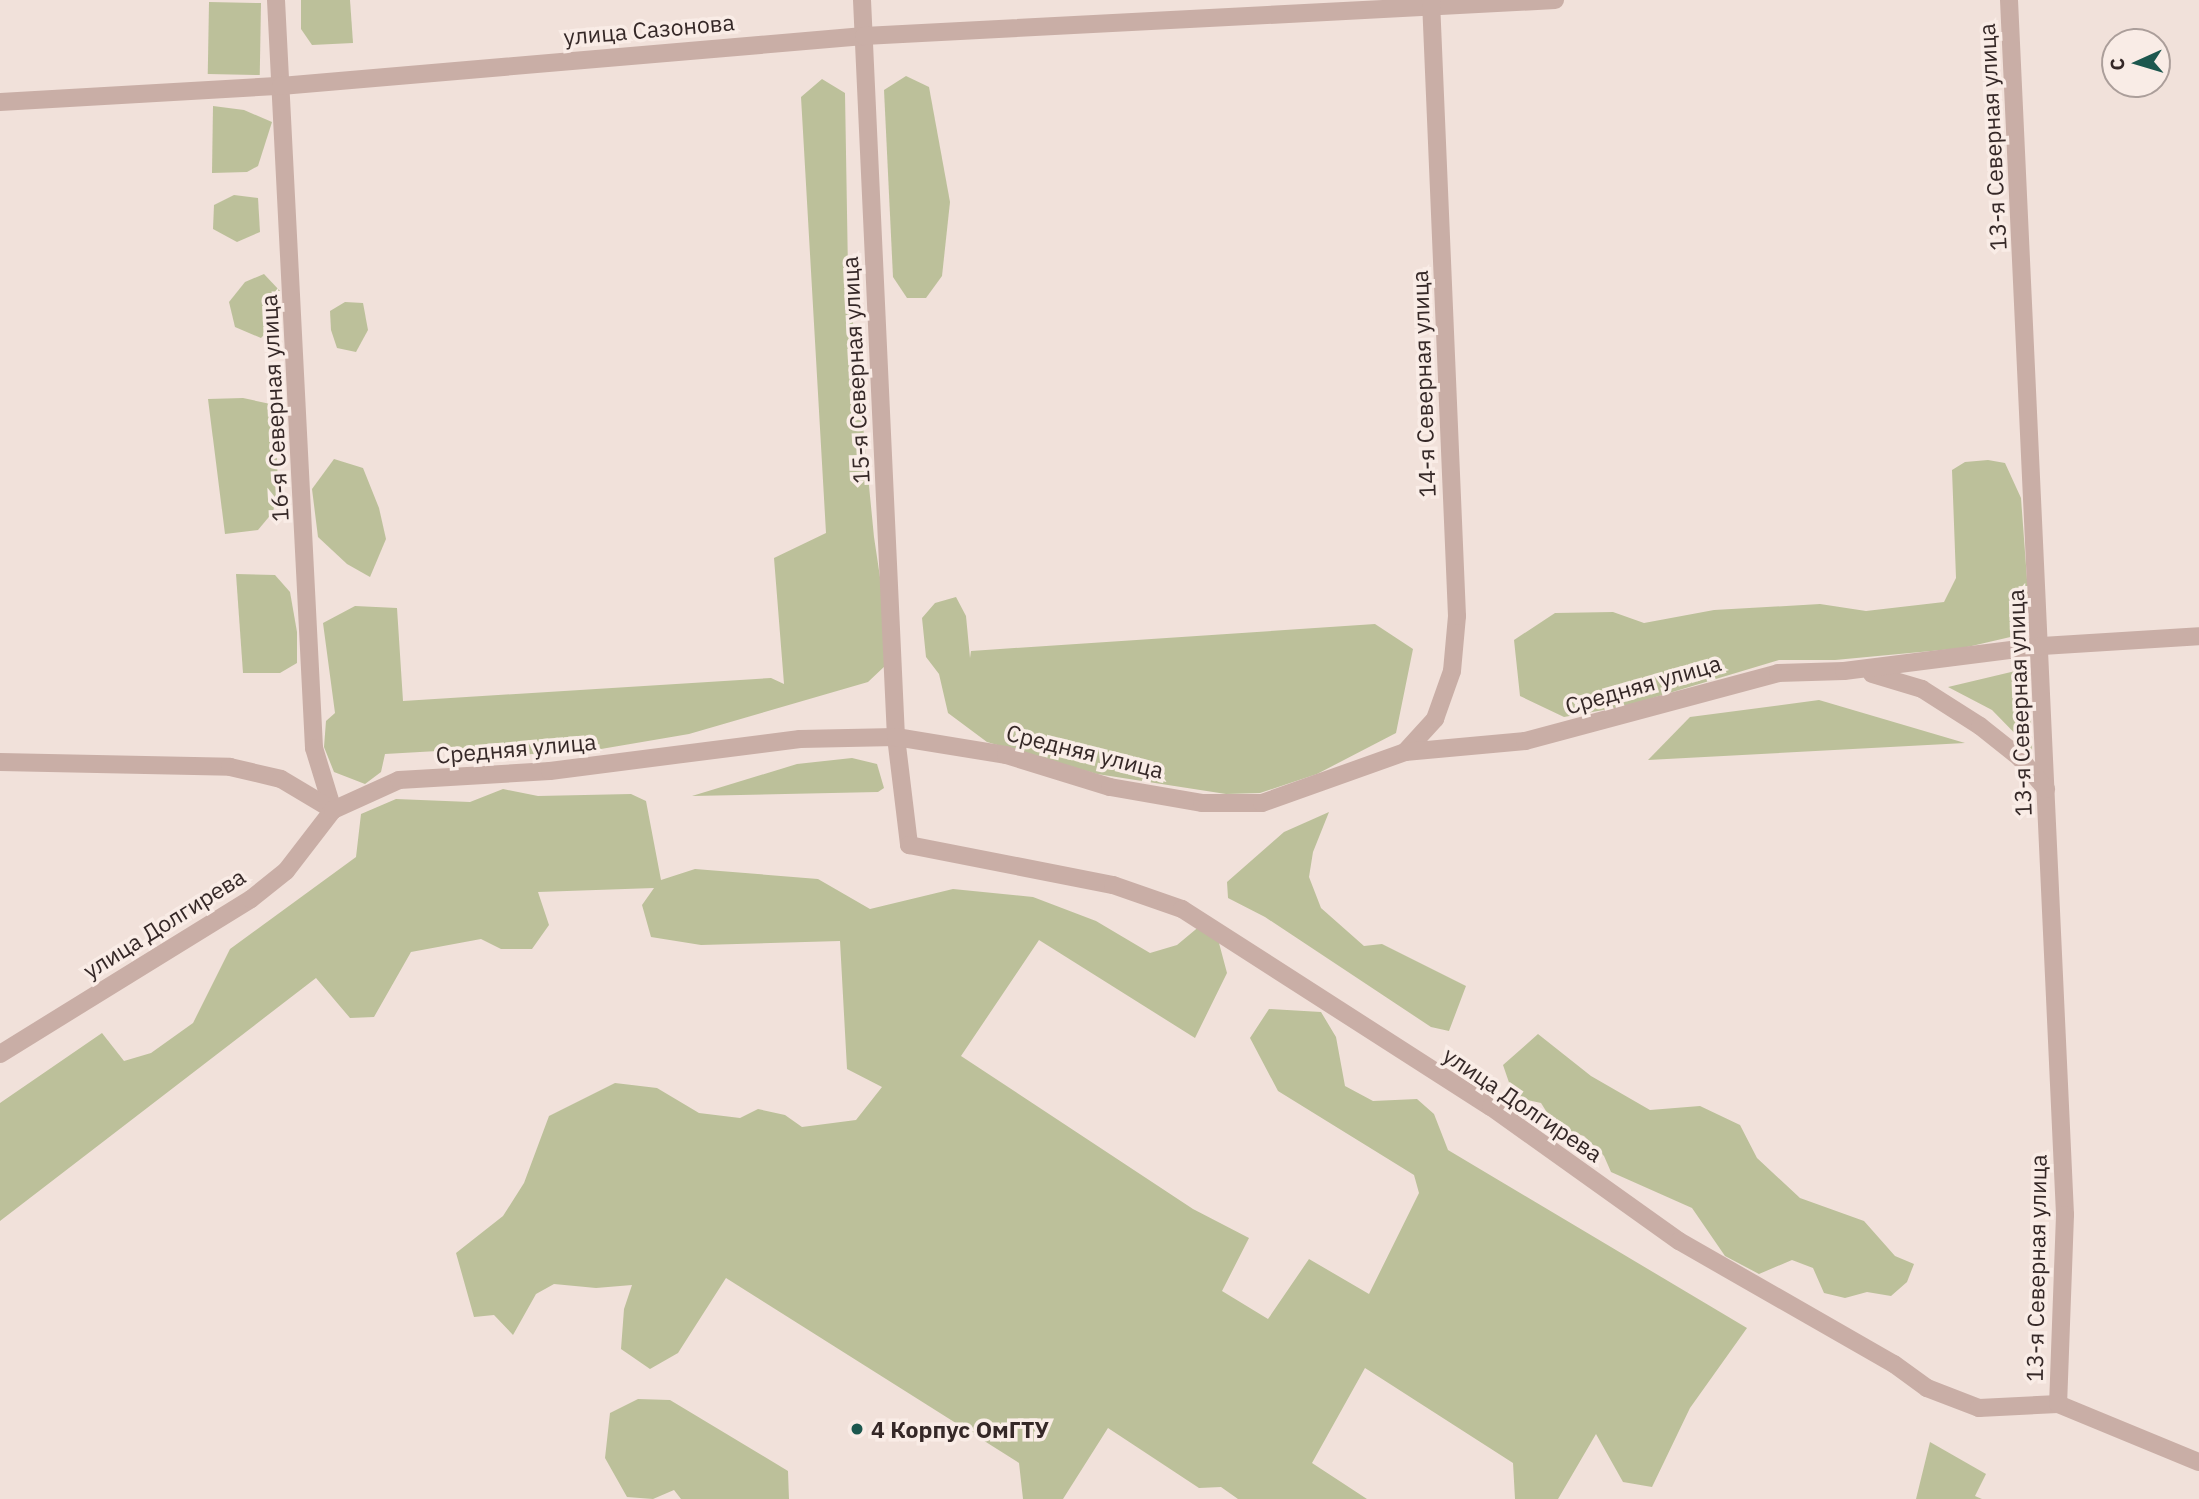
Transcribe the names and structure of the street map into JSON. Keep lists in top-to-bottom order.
{
  "streets": {
    "street": [
      "улица Сазонова",
      "13-я Северная улица",
      "15-я Северная улица",
      "14-я Северная улица",
      "16-я Северная улица",
      "Средняя улица",
      "улица Долгирева"
    ]
  },
  "crossings": [
    ["улица Сазонова", "15-я Северная улица"],
    ["улица Сазонова", "14-я Северная улица"],
    ["улица Сазонова", "16-я Северная улица"],
    ["13-я Северная улица", "Средняя улица"],
    ["13-я Северная улица", "улица Долгирева"],
    ["15-я Северная улица", "Средняя улица"],
    ["15-я Северная улица", "улица Долгирева"],
    ["14-я Северная улица", "Средняя улица"],
    ["16-я Северная улица", "Средняя улица"],
    ["16-я Северная улица", "улица Долгирева"],
    ["Средняя улица", "улица Долгирева"]
  ],
  "places": ["4 Корпус ОмГТУ"],
  "north": "left"
}
